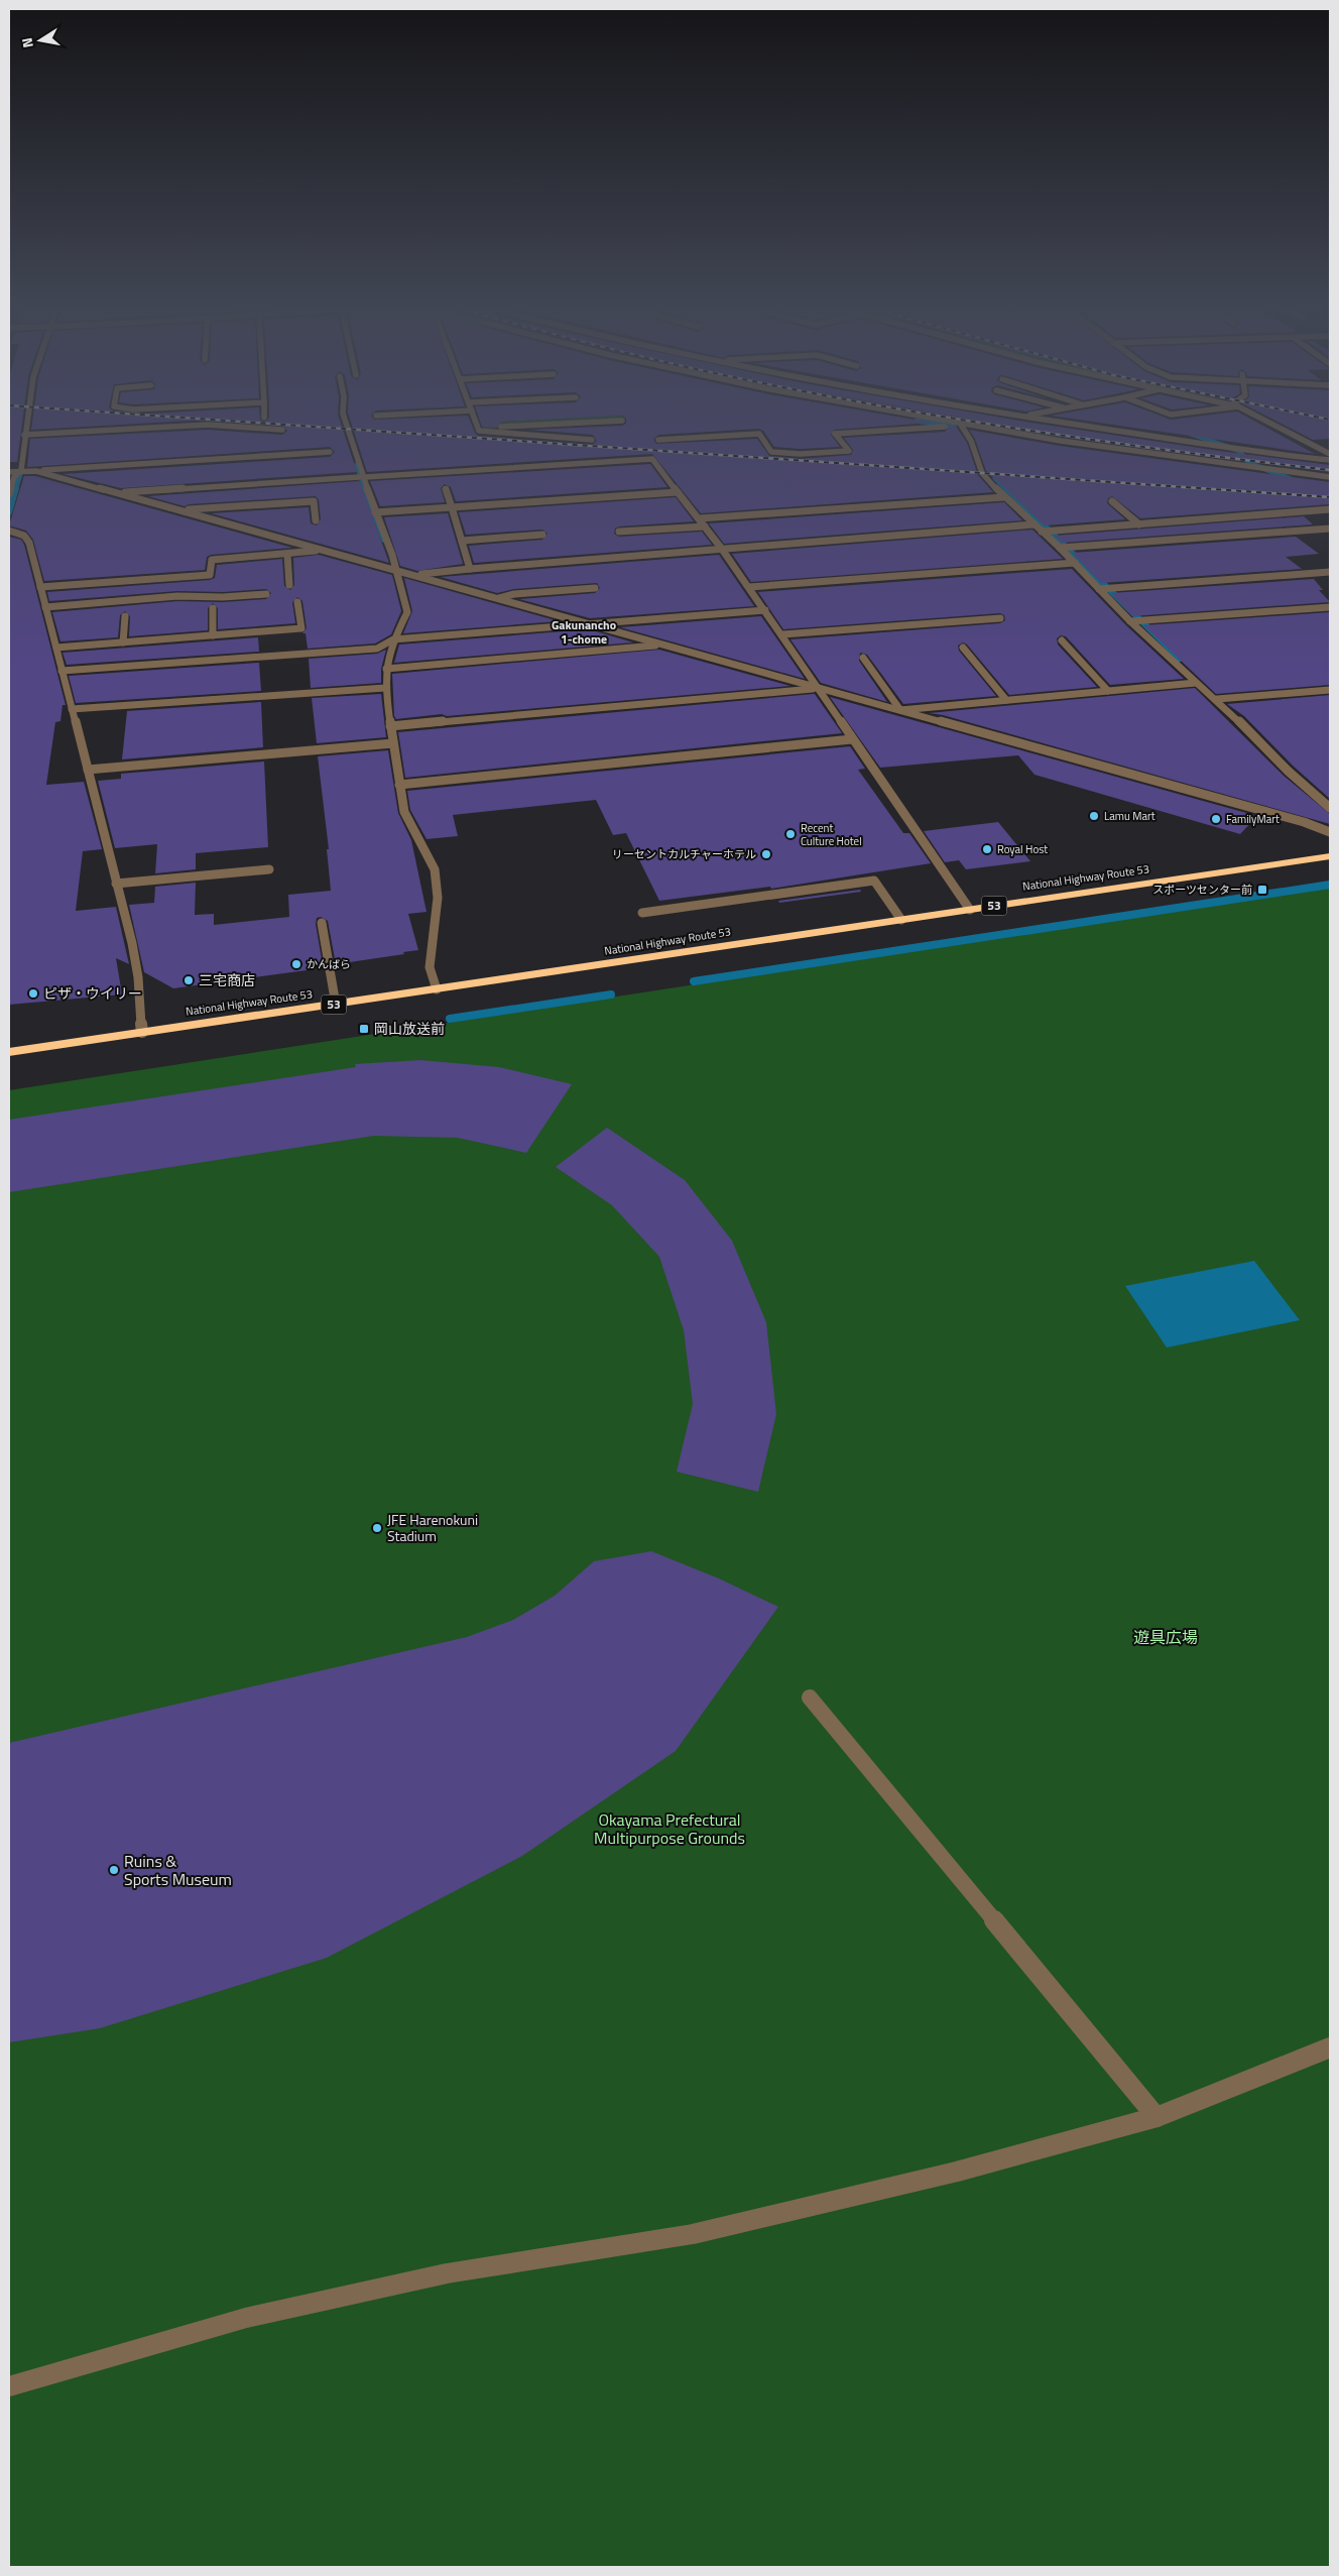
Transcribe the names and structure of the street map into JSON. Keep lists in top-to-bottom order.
{
  "streets": {
    "highway": ["National Highway Route 53", "53"]
  },
  "districts": ["Gakunancho 1-chome"],
  "parks": ["遊具広場", "Okayama Prefectural Multipurpose Grounds"],
  "places": {
    "other": [
      "Lamu Mart",
      "FamilyMart",
      "Recent Culture Hotel",
      "Royal Host",
      "リーセントカルチャーホテル",
      "かんばら",
      "三宅商店",
      "ピザ・ウイリー",
      "JFE Harenokuni Stadium",
      "Ruins & Sports Museum"
    ],
    "transit": ["スポーツセンター前", "岡山放送前"]
  },
  "north": "left"
}
